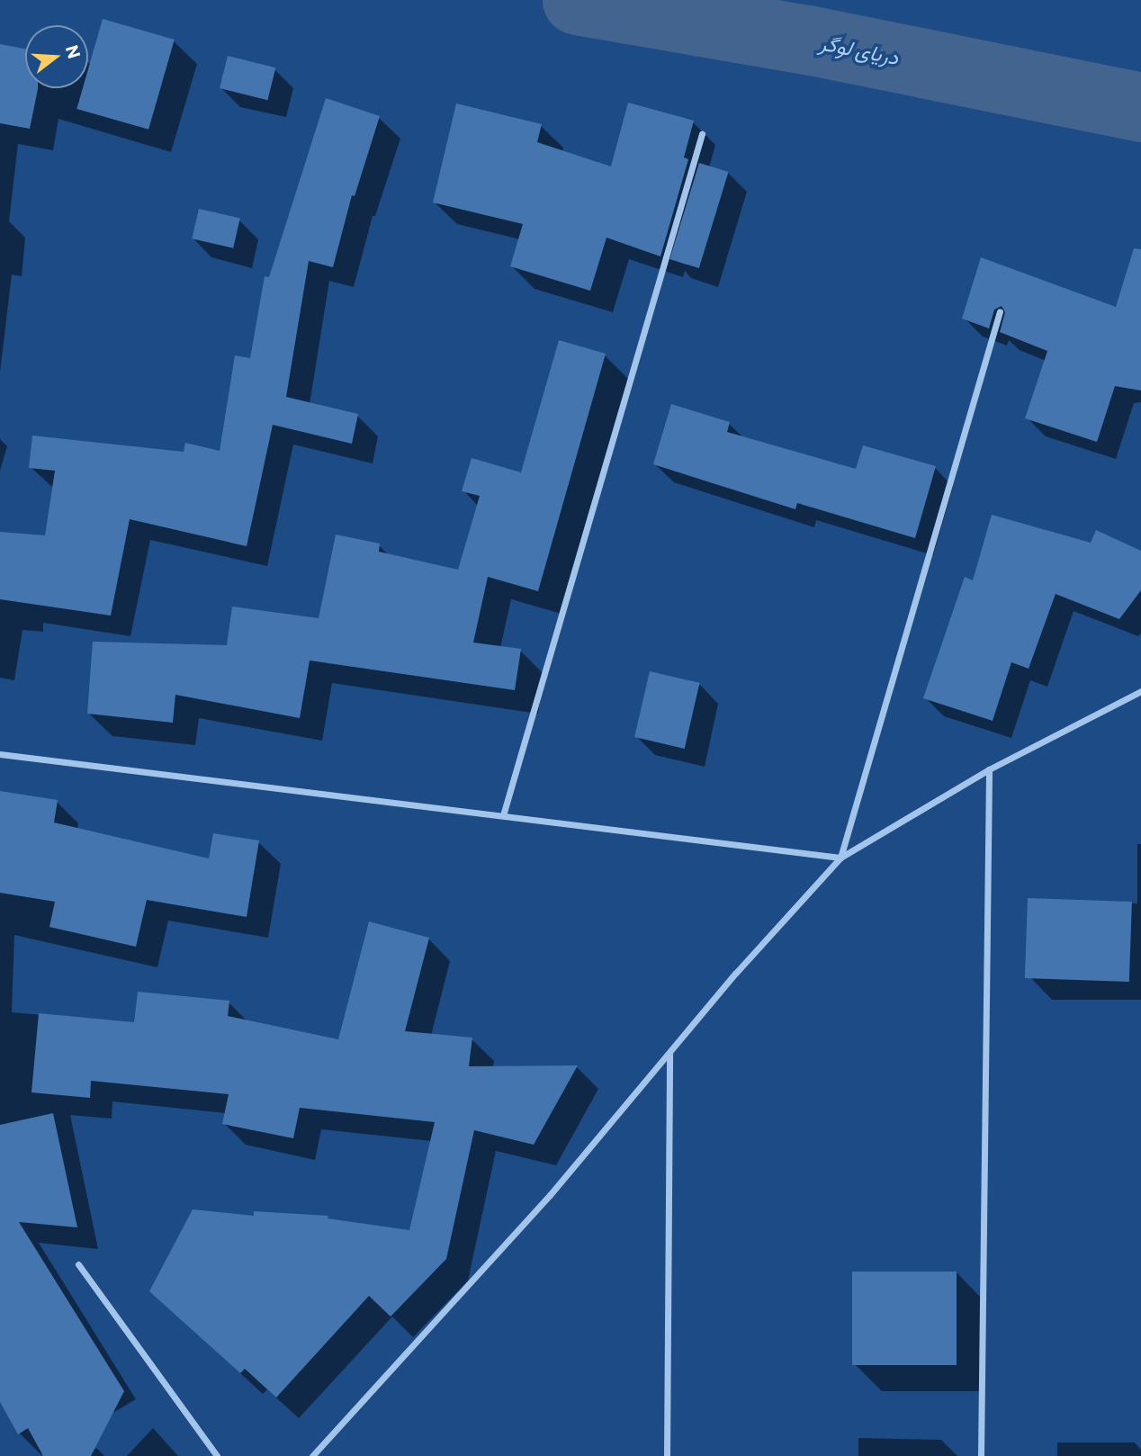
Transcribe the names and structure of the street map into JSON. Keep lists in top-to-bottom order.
{
  "water": ["دریای لوگر"],
  "north": "right"
}
